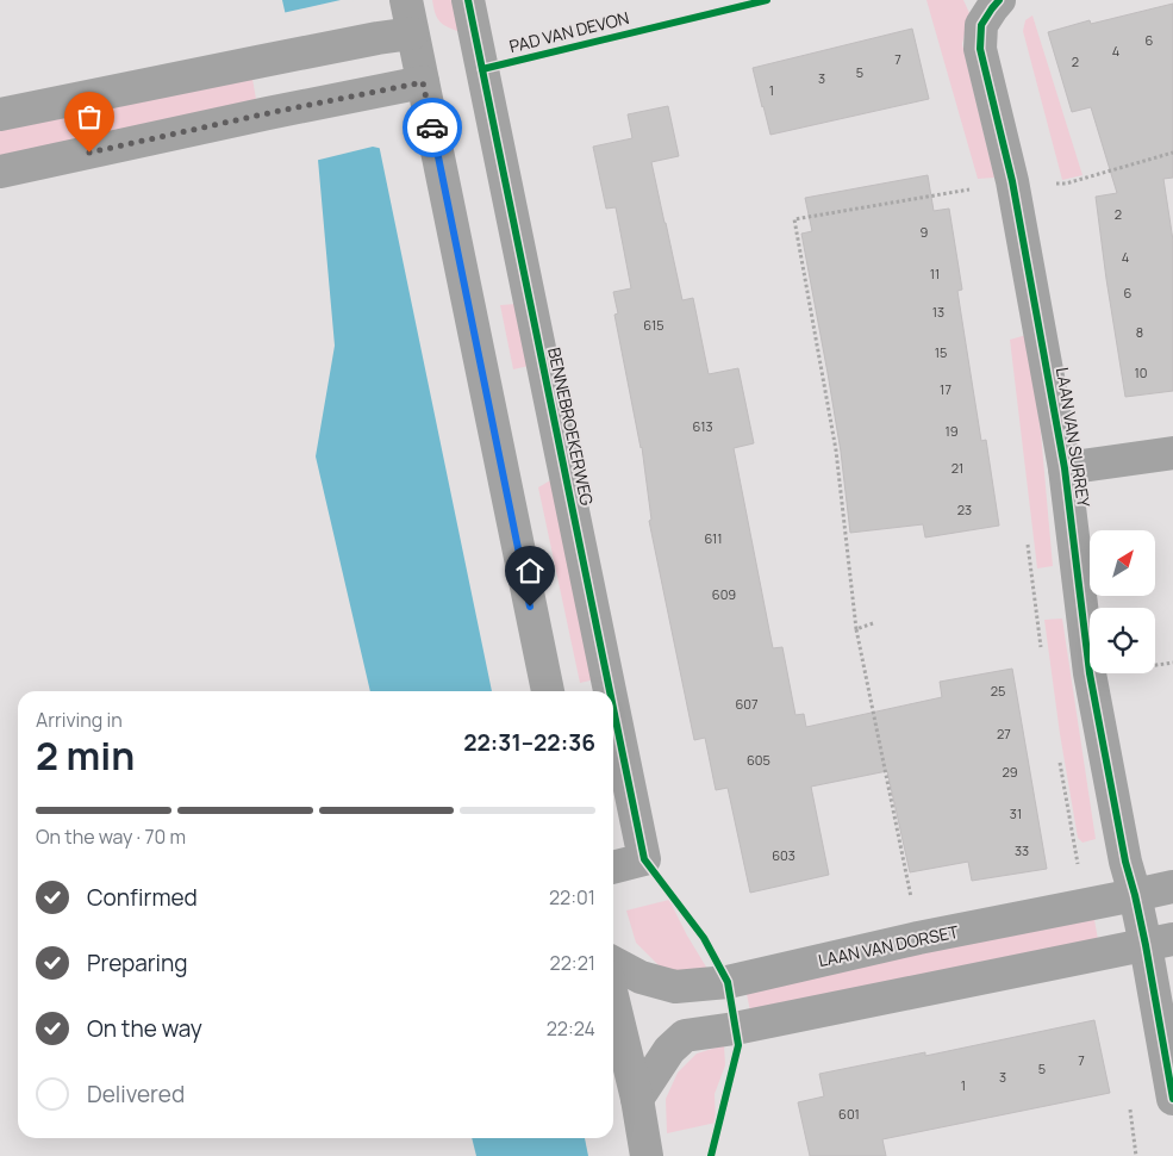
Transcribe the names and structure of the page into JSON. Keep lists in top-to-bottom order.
{
  "streets": {
    "street": ["BENNEBROEKERWEG", "LAAN VAN SURREY", "LAAN VAN DORSET"],
    "cycle path": ["PAD VAN DEVON"]
  },
  "crossings": [
    ["LAAN VAN SURREY", "LAAN VAN DORSET"]
  ],
  "house_numbers": [
    "6",
    "4",
    "7",
    "2",
    "5",
    "3",
    "1",
    "2",
    "9",
    "4",
    "11",
    "6",
    "13",
    "615",
    "8",
    "15",
    "10",
    "17",
    "613",
    "19",
    "21",
    "23",
    "611",
    "609",
    "25",
    "607",
    "27",
    "605",
    "29",
    "31",
    "33",
    "603",
    "7",
    "5",
    "3",
    "1",
    "601"
  ],
  "north": "top right",
  "page": {
    "heading": ["2 min", "Arriving in", "22:31–22:36"],
    "bar": "On the way · 70 m",
    "list": [
      ["Confirmed", "22:01"],
      ["Preparing", "22:21"],
      ["On the way", "22:24"],
      "Delivered"
    ]
  }
}
